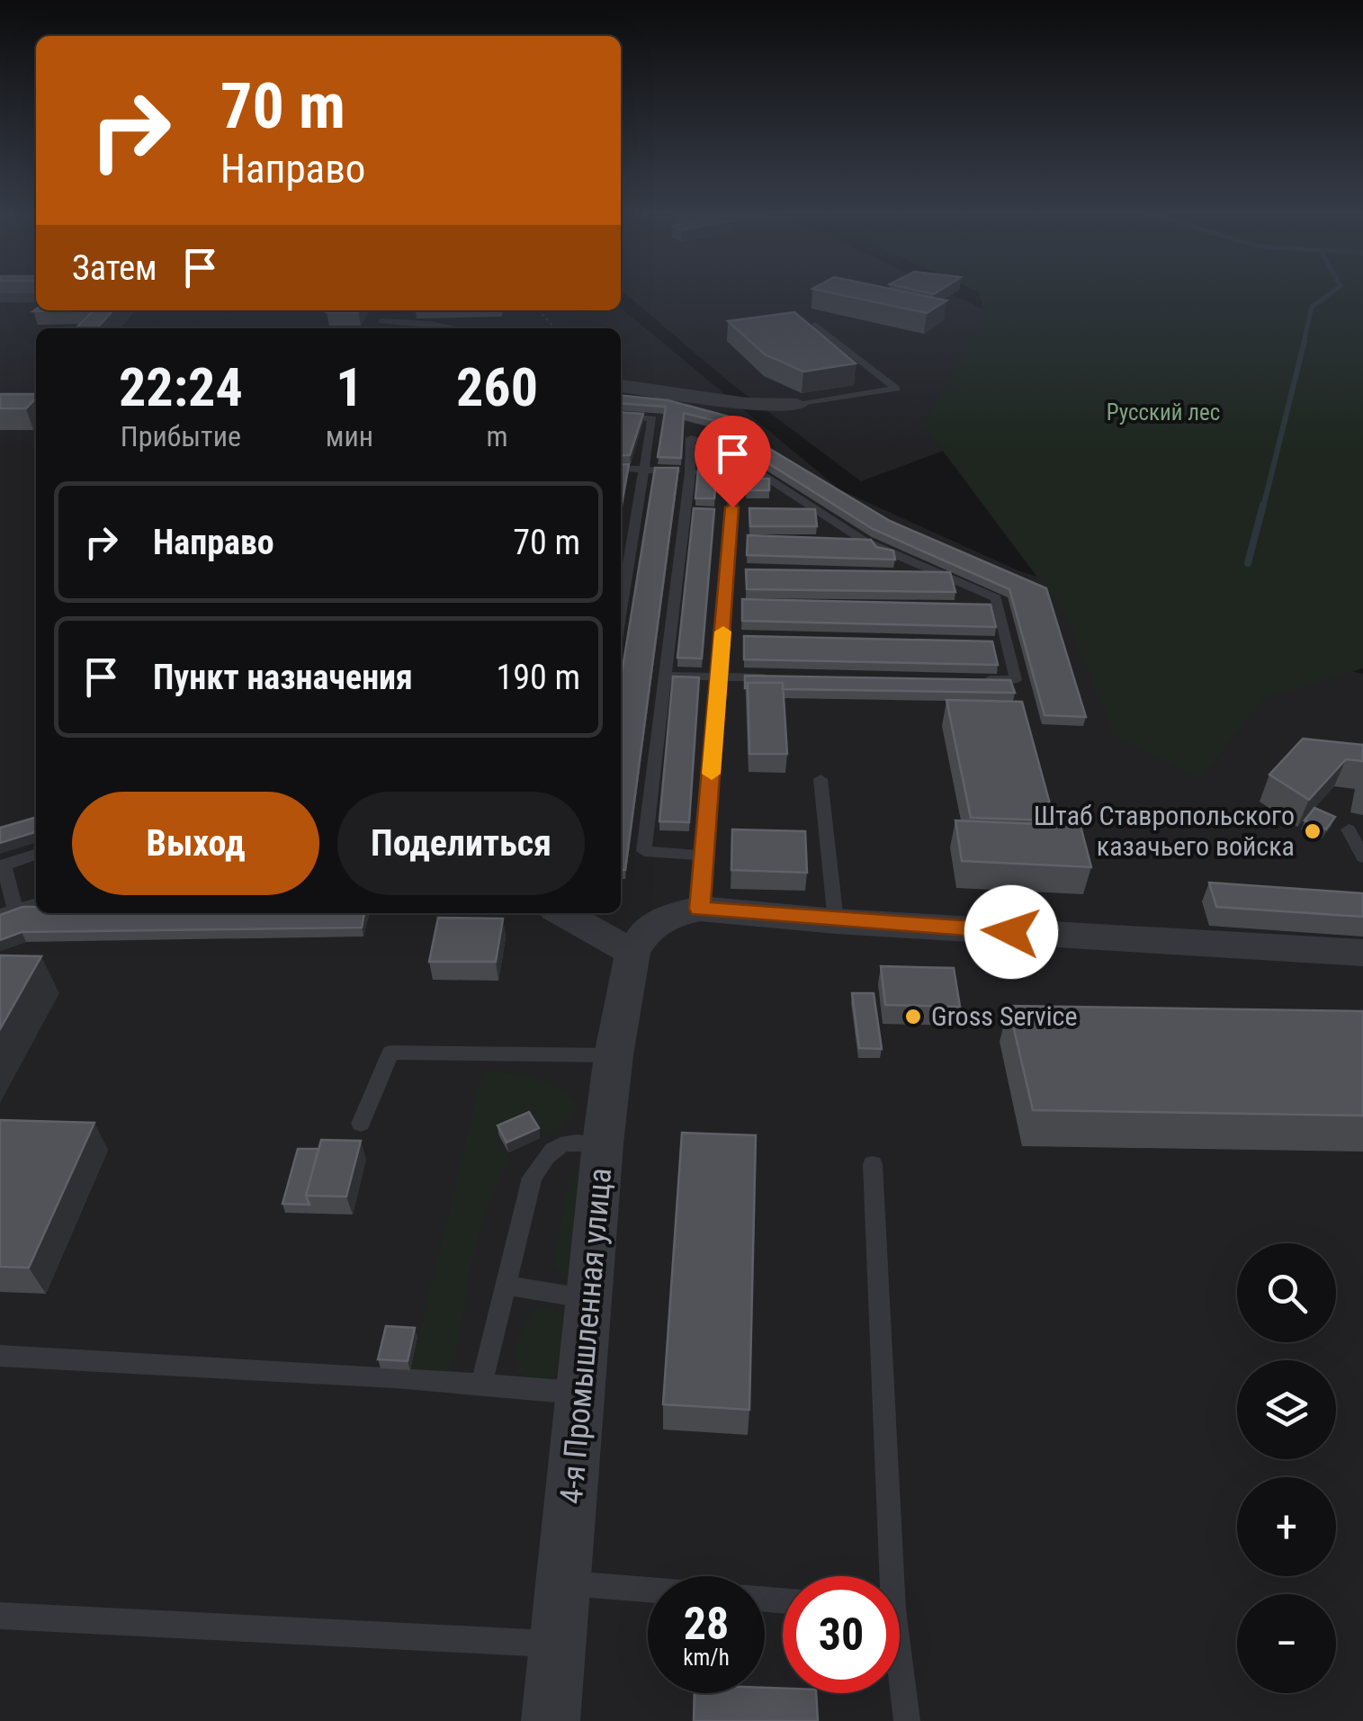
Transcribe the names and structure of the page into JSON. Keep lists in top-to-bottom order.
{
  "streets": {
    "street": ["4-я Промышленная улица"]
  },
  "parks": ["Русский лес"],
  "places": ["Штаб Ставропольского казачьего войска", "Gross Service"],
  "page": {
    "turn": ["70 m", "Направо"],
    "then": "Затем",
    "eta": [
      "22:24",
      "Прибытие",
      "1",
      "мин",
      "260",
      "m"
    ],
    "list": [
      {
        "name": "Направо",
        "value": "70 m"
      },
      {
        "name": "Пункт назначения",
        "value": "190 m"
      }
    ],
    "buttons": ["Выход", "Поделиться"],
    "map_buttons": ["+", "−"],
    "speed": "28 km/h",
    "limit": "30"
  }
}
